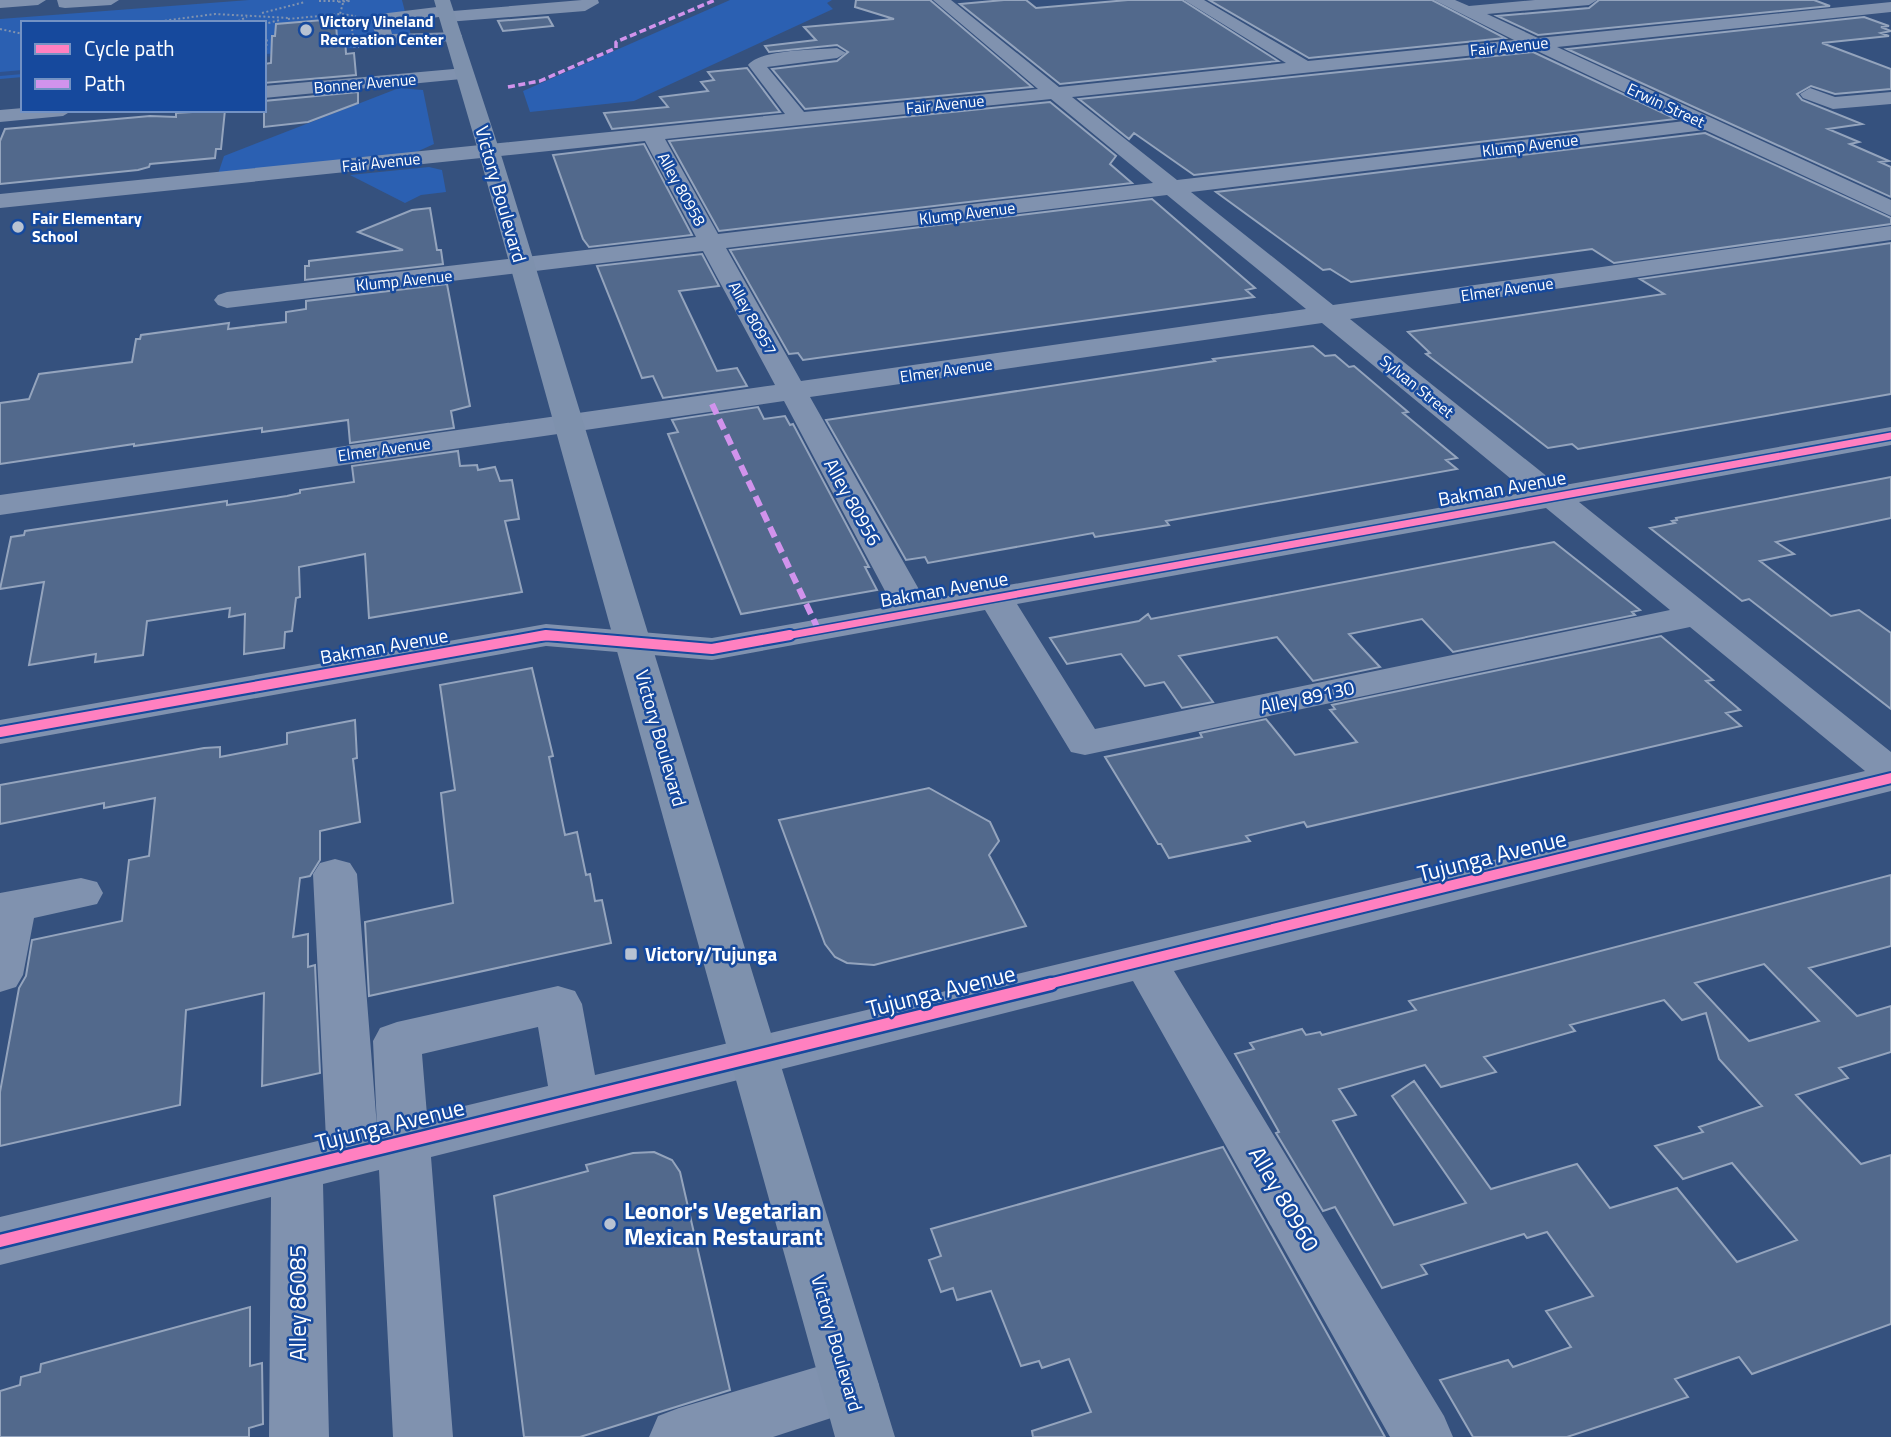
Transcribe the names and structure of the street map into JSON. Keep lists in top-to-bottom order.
{
  "streets": {
    "main road": ["Victory Boulevard"],
    "street": [
      "Fair Avenue",
      "Bonner Avenue",
      "Erwin Street",
      "Klump Avenue",
      "Alley 80958",
      "Elmer Avenue",
      "Alley 80957",
      "Sylvan Street",
      "Bakman Avenue",
      "Alley 80956",
      "Alley 89130",
      "Tujunga Avenue",
      "Alley 80960",
      "Alley 86085"
    ]
  },
  "crossings": [
    ["Fair Avenue", "Erwin Street"],
    ["Fair Avenue", "Alley 80958"],
    ["Fair Avenue", "Victory Boulevard"],
    ["Fair Avenue", "Sylvan Street"],
    ["Bonner Avenue", "Victory Boulevard"],
    ["Erwin Street", "Klump Avenue"],
    ["Klump Avenue", "Alley 80958"],
    ["Klump Avenue", "Victory Boulevard"],
    ["Klump Avenue", "Alley 80957"],
    ["Klump Avenue", "Sylvan Street"],
    ["Alley 80958", "Alley 80957"],
    ["Victory Boulevard", "Elmer Avenue"],
    ["Victory Boulevard", "Bakman Avenue"],
    ["Victory Boulevard", "Tujunga Avenue"],
    ["Elmer Avenue", "Alley 80957"],
    ["Elmer Avenue", "Sylvan Street"],
    ["Elmer Avenue", "Alley 80956"],
    ["Alley 80957", "Alley 80956"],
    ["Sylvan Street", "Bakman Avenue"],
    ["Sylvan Street", "Alley 89130"],
    ["Bakman Avenue", "Alley 80956"],
    ["Bakman Avenue", "Alley 89130"],
    ["Tujunga Avenue", "Alley 80960"],
    ["Tujunga Avenue", "Alley 86085"]
  ],
  "places": {
    "other": ["Victory Vineland Recreation Center", "Fair Elementary School", "Leonor's Vegetarian Mexican Restaurant"],
    "transit": ["Victory/Tujunga"]
  },
  "legend": ["Cycle path", "Path"]
}
